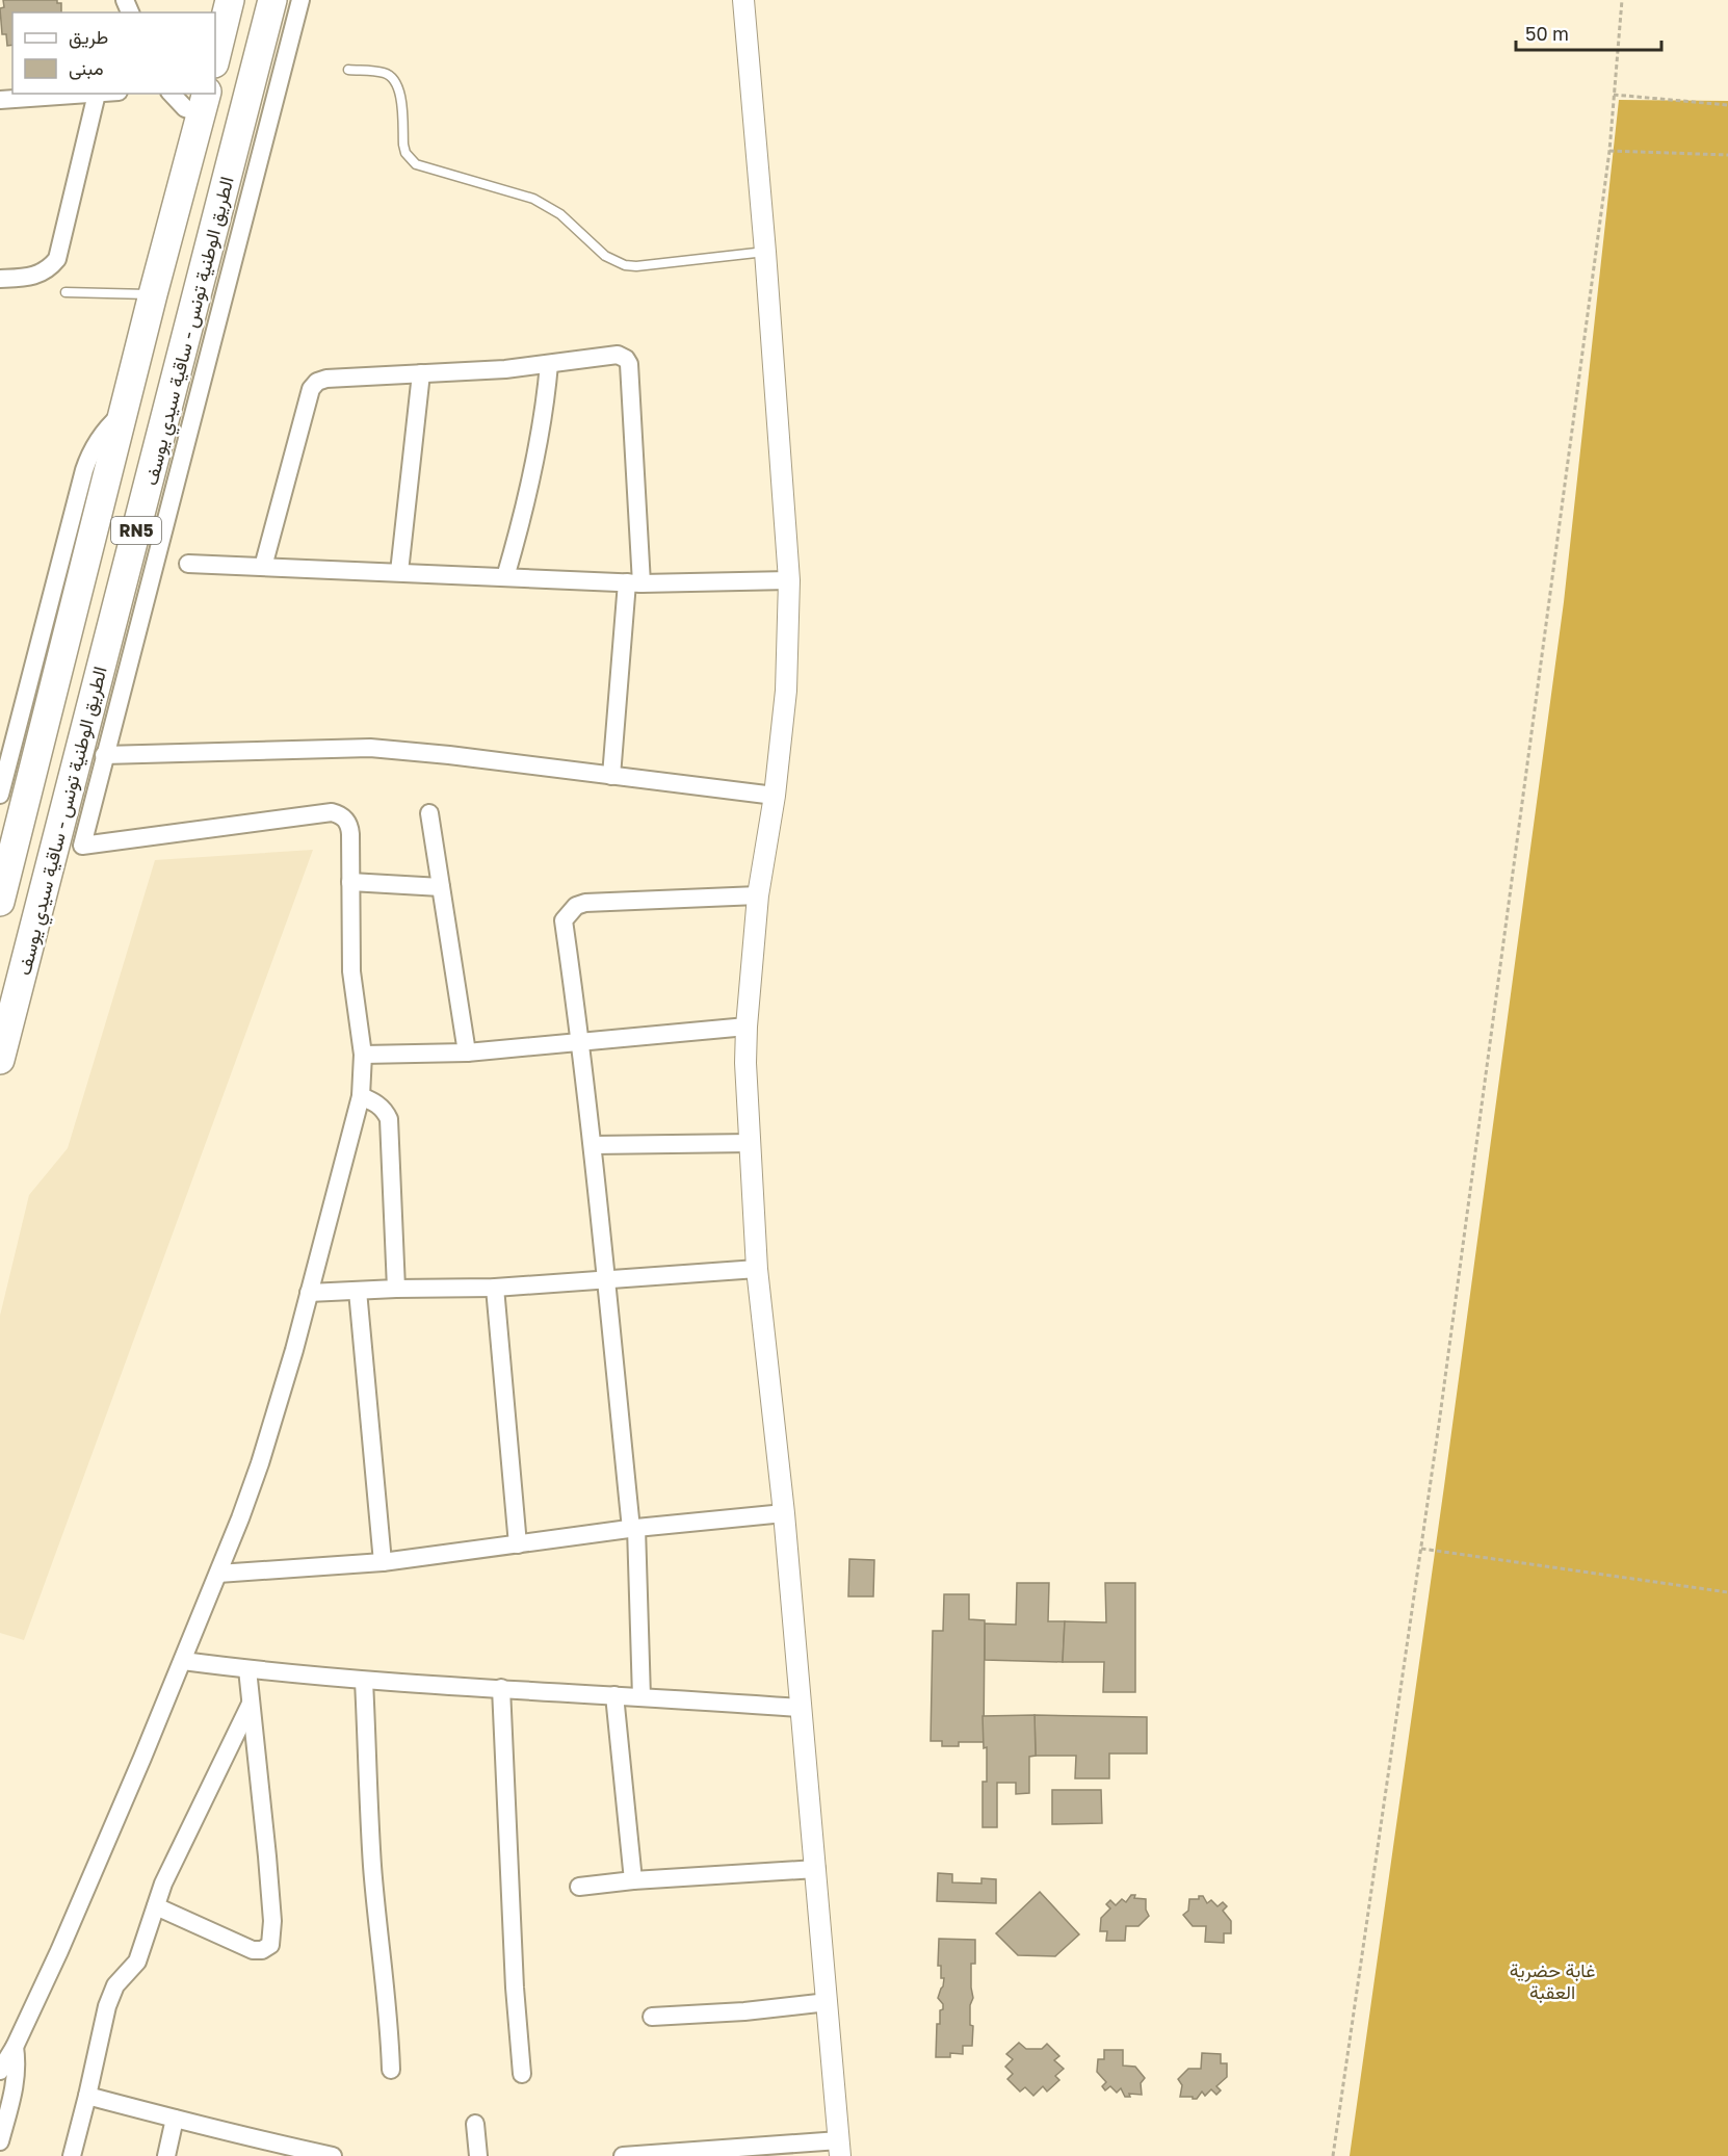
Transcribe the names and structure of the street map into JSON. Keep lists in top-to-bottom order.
{
  "streets": {
    "highway": ["الطريق الوطنية تونس - ساقية سيدي يوسف", "RN5"]
  },
  "parks": ["غابة حضرية العقبة"],
  "legend": ["طريق", "مبنى"],
  "scale_bar": "50 m"
}
